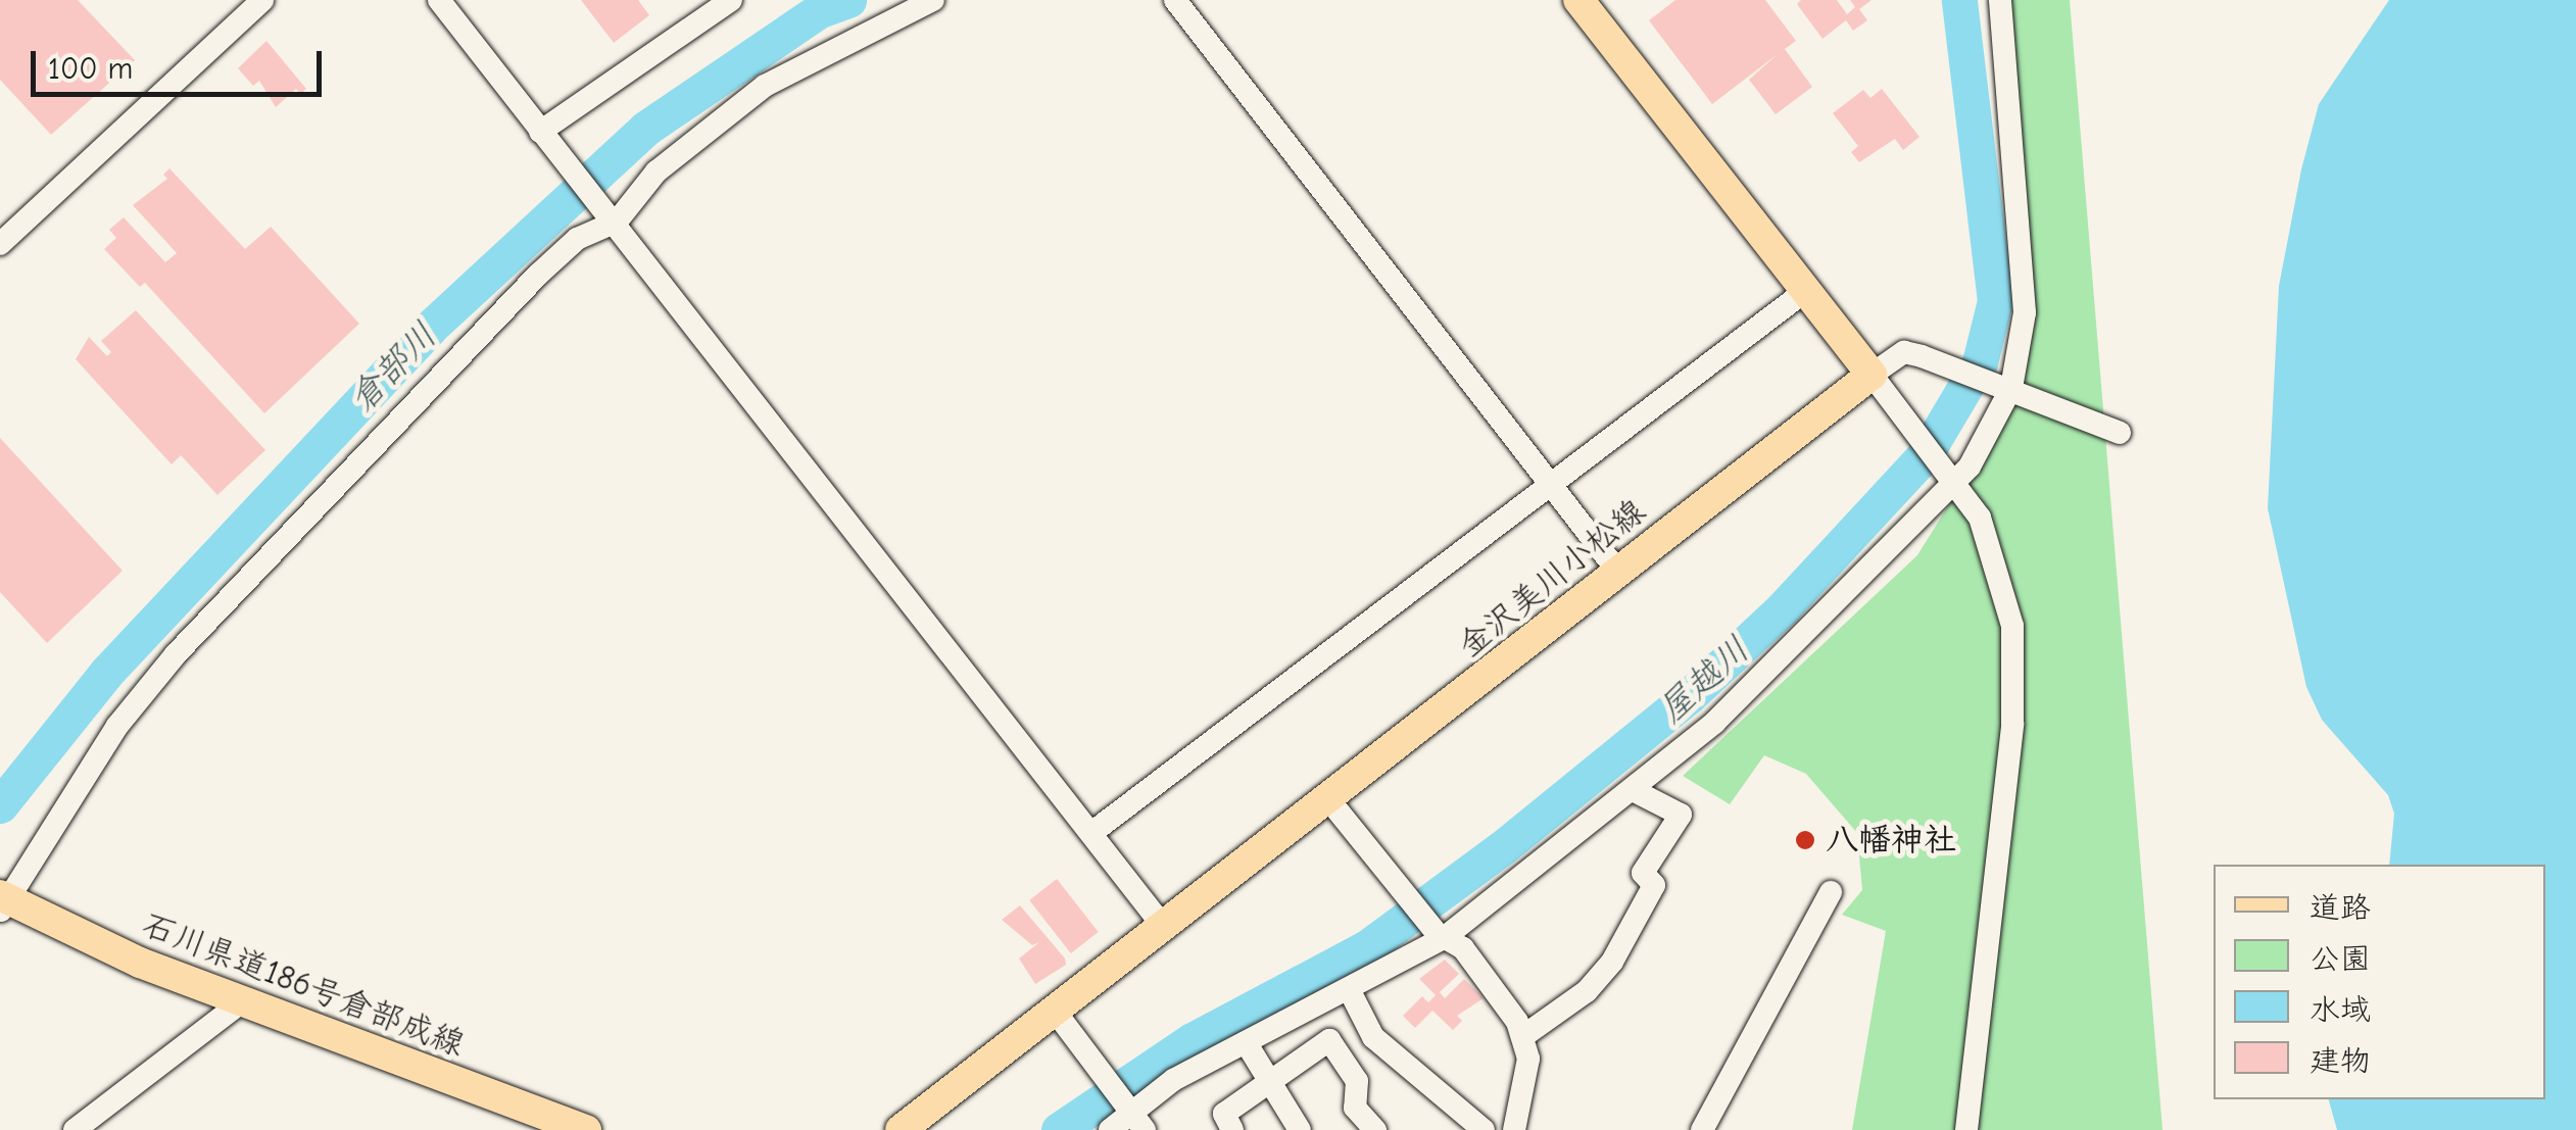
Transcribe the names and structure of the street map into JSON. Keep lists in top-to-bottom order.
{
  "streets": {
    "main road": ["金沢美川小松線", "石川県道186号倉部成線"]
  },
  "water": ["倉部川", "屋越川"],
  "places": ["八幡神社"],
  "legend": [
    "道路",
    "公園",
    "水域",
    "建物"
  ],
  "scale_bar": "100 m"
}
